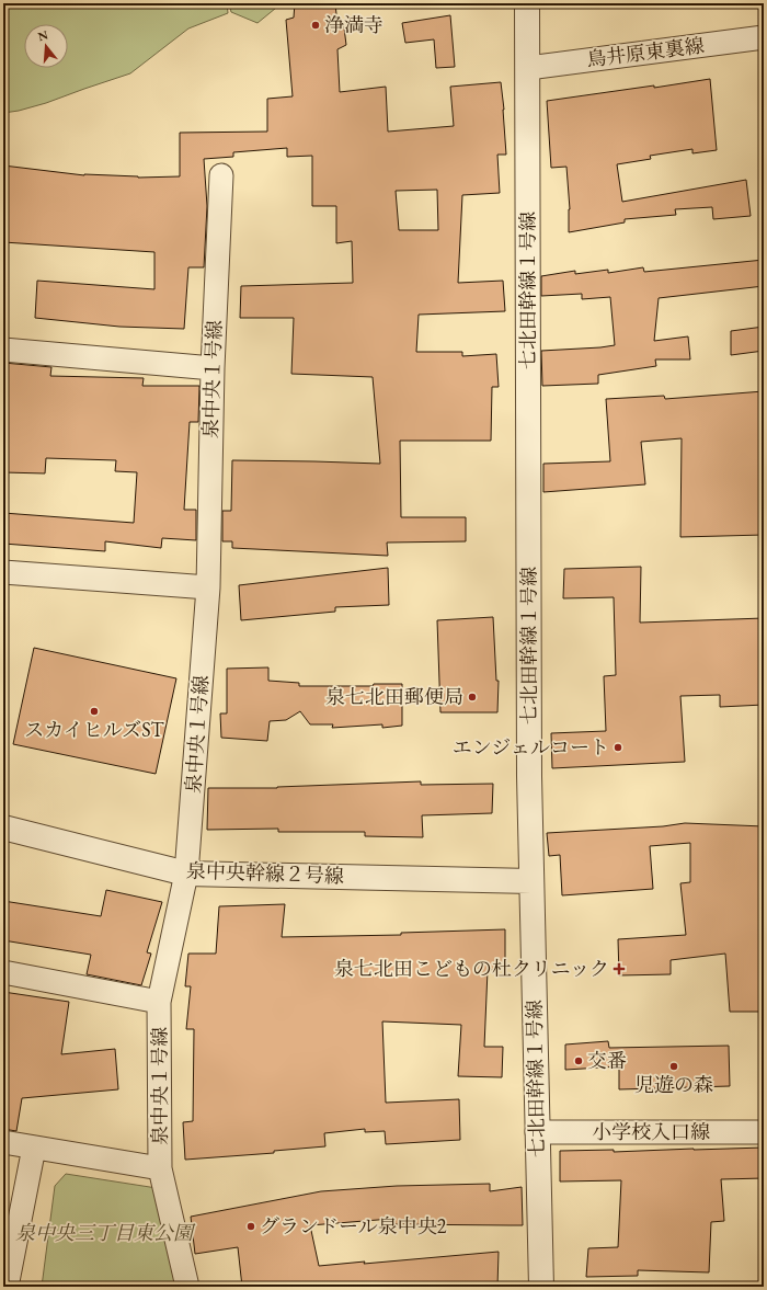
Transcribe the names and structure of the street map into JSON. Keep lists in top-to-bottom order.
{
  "streets": {
    "street": [
      "鳥井原東裏線",
      "七北田幹線１号線",
      "泉中央１号線",
      "泉中央幹線２号線",
      "小学校入口線"
    ]
  },
  "crossings": [
    ["鳥井原東裏線", "七北田幹線１号線"],
    ["七北田幹線１号線", "泉中央幹線２号線"],
    ["七北田幹線１号線", "小学校入口線"],
    ["泉中央１号線", "泉中央幹線２号線"]
  ],
  "parks": ["泉中央三丁目東公園"],
  "places": {
    "other": [
      "浄満寺",
      "泉七北田郵便局",
      "スカイヒルズST",
      "エンジェルコート",
      "交番",
      "児遊の森",
      "グランドール泉中央2"
    ],
    "health": ["泉七北田こどもの杜クリニック"]
  },
  "north": "top"
}
